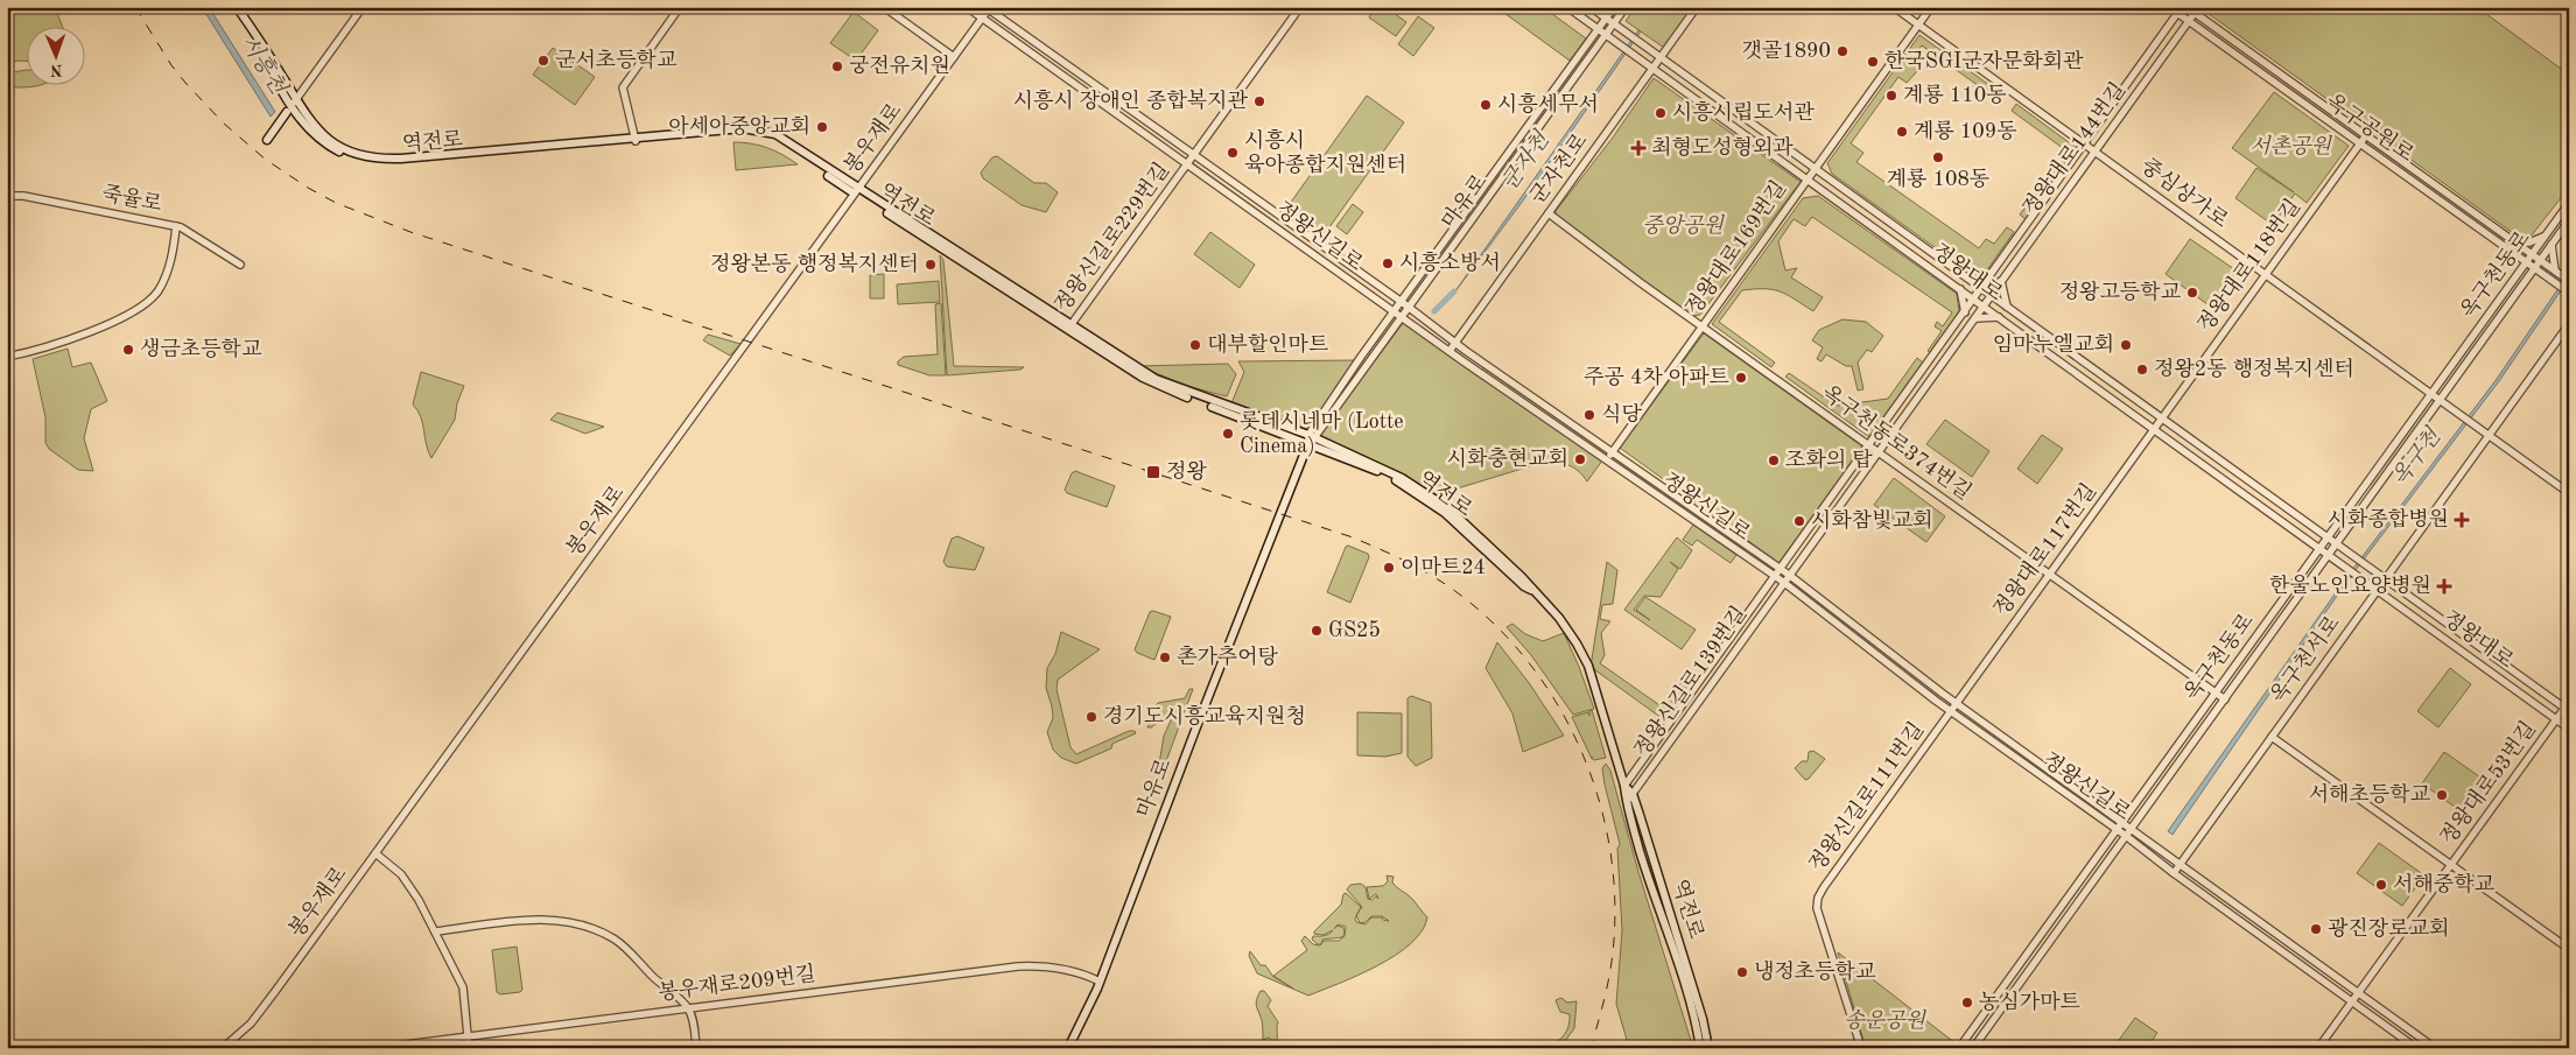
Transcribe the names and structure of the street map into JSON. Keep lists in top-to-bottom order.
{
  "streets": {
    "main road": ["역전로", "마유로"],
    "street": [
      "옥구공원로",
      "봉우재로",
      "정왕대로144번길",
      "군자천로",
      "중심상가로",
      "죽율로",
      "정왕신길로",
      "정왕신길로229번길",
      "정왕대로169번길",
      "정왕대로118번길",
      "정왕대로",
      "옥구천동로",
      "옥구천동로374번길",
      "정왕대로117번길",
      "옥구천서로",
      "정왕신길로139번길",
      "정왕대로53번길",
      "정왕신길로111번길",
      "봉우재로209번길"
    ]
  },
  "crossings": [
    ["옥구공원로", "정왕대로144번길"],
    ["옥구공원로", "정왕대로118번길"],
    ["옥구공원로", "옥구천동로"],
    ["봉우재로", "역전로"],
    ["봉우재로", "정왕신길로"],
    ["역전로", "마유로"],
    ["역전로", "정왕신길로229번길"],
    ["역전로", "정왕신길로139번길"],
    ["정왕대로144번길", "중심상가로"],
    ["정왕대로144번길", "정왕대로"],
    ["정왕대로144번길", "옥구천동로374번길"],
    ["정왕대로144번길", "정왕신길로139번길"],
    ["군자천로", "정왕신길로"],
    ["군자천로", "정왕대로"],
    ["군자천로", "옥구천동로374번길"],
    ["중심상가로", "정왕대로169번길"],
    ["중심상가로", "정왕대로118번길"],
    ["중심상가로", "옥구천동로"],
    ["중심상가로", "옥구천서로"],
    ["마유로", "정왕신길로"],
    ["마유로", "정왕대로"],
    ["마유로", "봉우재로209번길"],
    ["정왕신길로", "정왕신길로229번길"],
    ["정왕신길로", "정왕대로169번길"],
    ["정왕신길로", "옥구천동로"],
    ["정왕신길로", "정왕대로117번길"],
    ["정왕신길로", "옥구천서로"],
    ["정왕신길로", "정왕신길로139번길"],
    ["정왕신길로", "정왕대로53번길"],
    ["정왕신길로", "정왕신길로111번길"],
    ["정왕대로169번길", "정왕대로"],
    ["정왕대로169번길", "옥구천동로374번길"],
    ["정왕대로118번길", "정왕대로"],
    ["정왕대로118번길", "정왕대로117번길"],
    ["정왕대로", "옥구천동로"],
    ["정왕대로", "정왕대로117번길"],
    ["정왕대로", "옥구천서로"],
    ["정왕대로", "정왕대로53번길"],
    ["옥구천동로", "옥구천동로374번길"],
    ["옥구천동로374번길", "정왕대로117번길"],
    ["옥구천동로374번길", "정왕신길로139번길"],
    ["정왕대로117번길", "정왕신길로111번길"]
  ],
  "water": ["시흥천", "군자천", "옥구천"],
  "parks": ["서촌공원", "중앙공원", "송운공원"],
  "places": {
    "other": [
      "갯골1890",
      "군서초등학교",
      "한국SGI군자문화회관",
      "궁전유치원",
      "계룡 110동",
      "시흥시 장애인 종합복지관",
      "시흥세무서",
      "시흥시립도서관",
      "아세아중앙교회",
      "계룡 109동",
      "시흥시 육아종합지원센터",
      "계룡 108동",
      "시흥소방서",
      "정왕본동 행정복지센터",
      "정왕고등학교",
      "대부할인마트",
      "임마누엘교회",
      "생금초등학교",
      "정왕2동 행정복지센터",
      "주공 4차 아파트",
      "식당",
      "롯데시네마 (Lotte Cinema)",
      "시화충현교회",
      "조화의 탑",
      "시화참빛교회",
      "이마트24",
      "GS25",
      "촌가추어탕",
      "경기도시흥교육지원청",
      "서해초등학교",
      "서해중학교",
      "광진장로교회",
      "냉정초등학교",
      "농심가마트"
    ],
    "health": ["최형도성형외과", "시화종합병원", "한울노인요양병원"],
    "transit": ["정왕"]
  },
  "north": "bottom"
}
